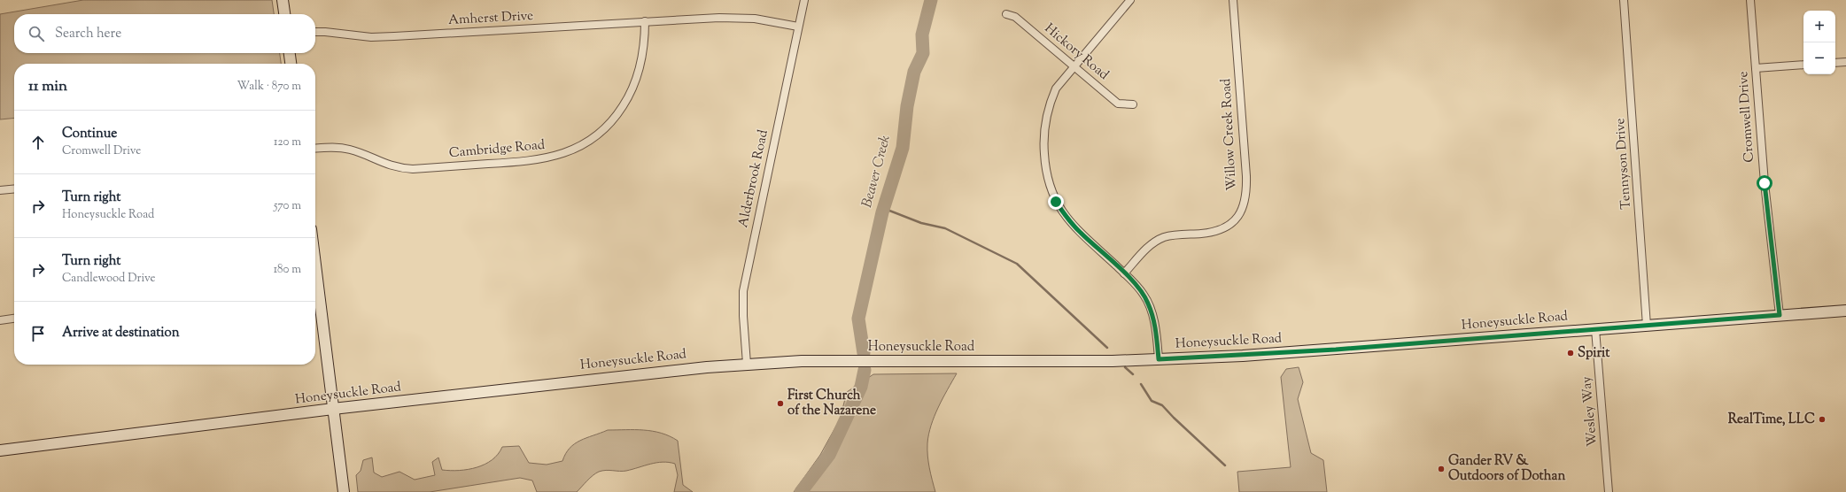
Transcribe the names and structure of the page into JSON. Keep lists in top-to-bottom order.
{
  "streets": {
    "main road": ["Honeysuckle Road"],
    "street": [
      "Amherst Drive",
      "Hickory Road",
      "Cromwell Drive",
      "Willow Creek Road",
      "Cambridge Road",
      "Tennyson Drive",
      "Alderbrook Road",
      "Wesley Way"
    ]
  },
  "crossings": [
    ["Amherst Drive", "Cambridge Road"],
    ["Amherst Drive", "Alderbrook Road"],
    ["Cromwell Drive", "Honeysuckle Road"],
    ["Tennyson Drive", "Honeysuckle Road"],
    ["Alderbrook Road", "Honeysuckle Road"],
    ["Honeysuckle Road", "Wesley Way"]
  ],
  "water": ["Beaver Creek"],
  "places": [
    "Spirit",
    "First Church of the Nazarene",
    "RealTime, LLC",
    "Gander RV & Outdoors of Dothan"
  ],
  "page": {
    "map_buttons": ["+", "−"],
    "search": "Search here",
    "heading": ["11 min", "Walk · 870 m"],
    "list": [
      ["Continue", "Cromwell Drive", "120 m"],
      ["Turn right", "Honeysuckle Road", "570 m"],
      ["Turn right", "Candlewood Drive", "180 m"],
      "Arrive at destination"
    ]
  }
}
